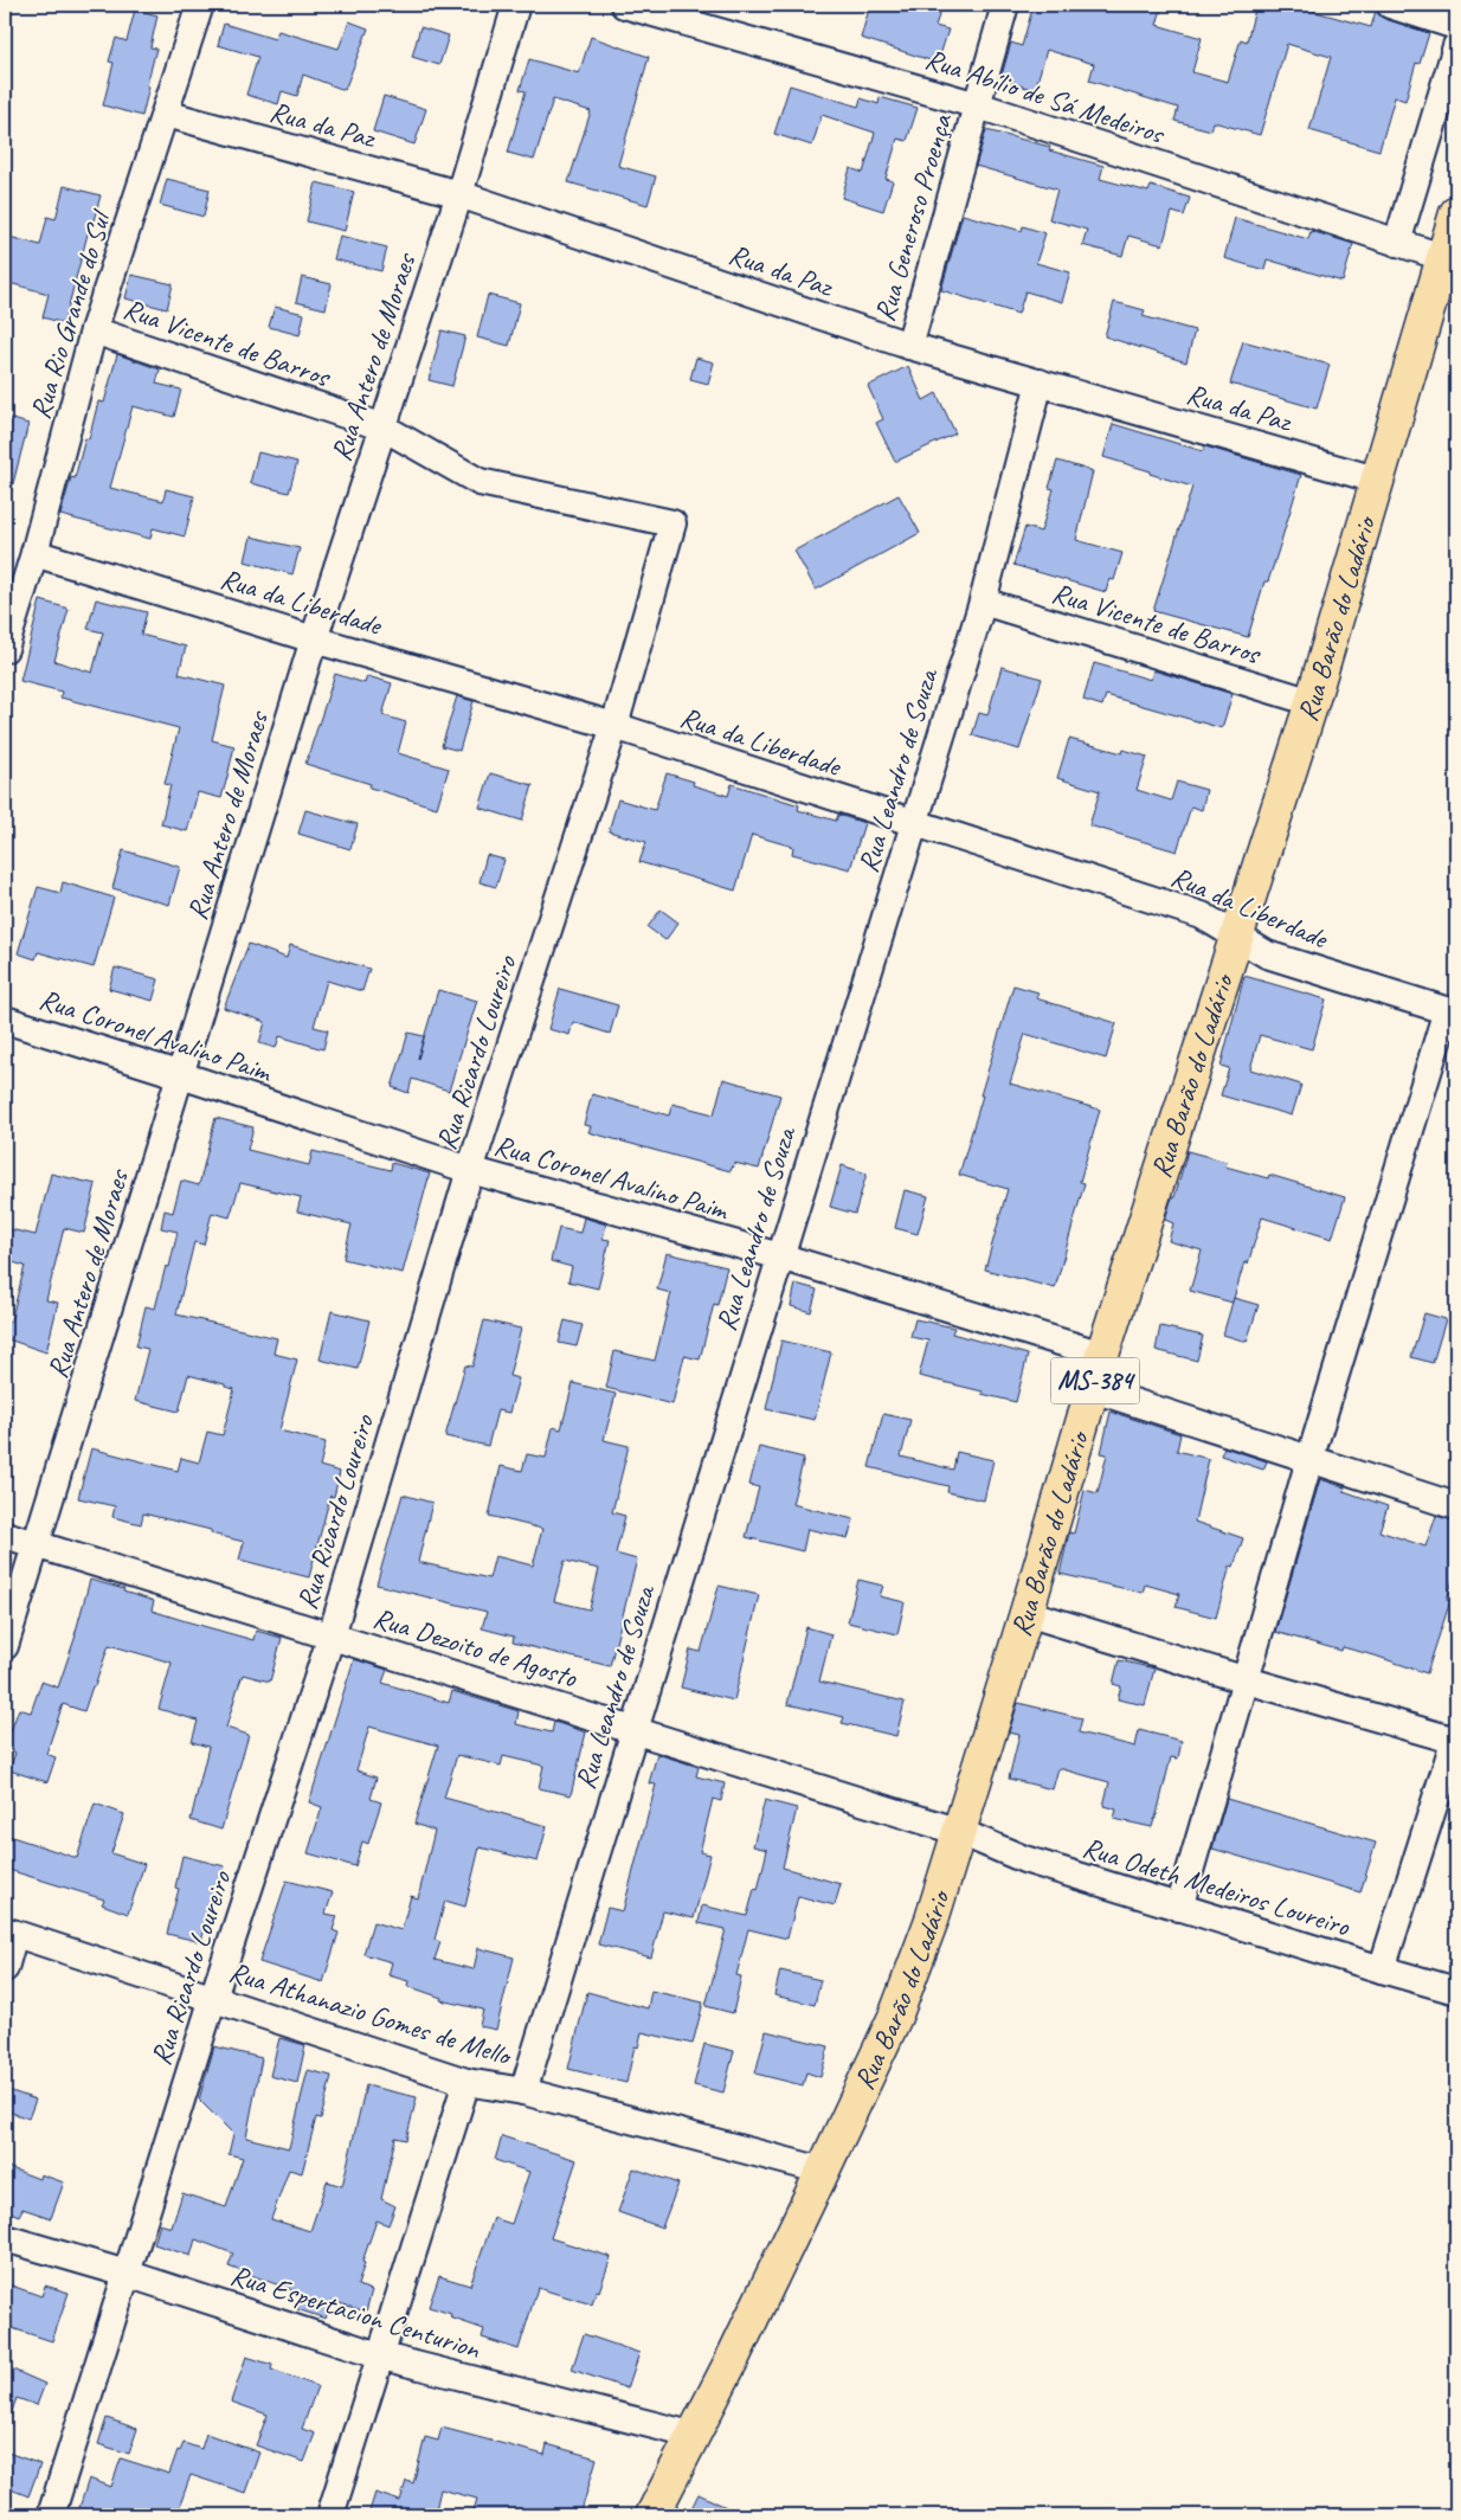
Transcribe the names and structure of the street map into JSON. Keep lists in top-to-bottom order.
{
  "streets": {
    "main road": ["Rua Barão do Ladário", "MS-384"],
    "street": [
      "Rua Abílio de Sá Medeiros",
      "Rua da Paz",
      "Rua Generoso Proença",
      "Rua Rio Grande do Sul",
      "Rua Vicente de Barros",
      "Rua Antero de Moraes",
      "Rua da Liberdade",
      "Rua Leandro de Souza",
      "Rua Coronel Avalino Paim",
      "Rua Ricardo Loureiro",
      "Rua Dezoito de Agosto",
      "Rua Odeth Medeiros Loureiro",
      "Rua Athanazio Gomes de Mello",
      "Rua Espertacion Centurion"
    ]
  },
  "crossings": [
    ["Rua Abílio de Sá Medeiros", "Rua Generoso Proença"],
    ["Rua Abílio de Sá Medeiros", "Rua Barão do Ladário"],
    ["Rua da Paz", "Rua Generoso Proença"],
    ["Rua da Paz", "Rua Rio Grande do Sul"],
    ["Rua da Paz", "Rua Antero de Moraes"],
    ["Rua da Paz", "Rua Barão do Ladário"],
    ["Rua da Paz", "Rua Leandro de Souza"],
    ["Rua Rio Grande do Sul", "Rua Vicente de Barros"],
    ["Rua Rio Grande do Sul", "Rua da Liberdade"],
    ["Rua Vicente de Barros", "Rua Antero de Moraes"],
    ["Rua Vicente de Barros", "Rua Barão do Ladário"],
    ["Rua Vicente de Barros", "Rua Leandro de Souza"],
    ["Rua Vicente de Barros", "Rua Ricardo Loureiro"],
    ["Rua Antero de Moraes", "Rua da Liberdade"],
    ["Rua Antero de Moraes", "Rua Coronel Avalino Paim"],
    ["Rua Antero de Moraes", "Rua Dezoito de Agosto"],
    ["Rua da Liberdade", "Rua Barão do Ladário"],
    ["Rua da Liberdade", "Rua Leandro de Souza"],
    ["Rua da Liberdade", "Rua Ricardo Loureiro"],
    ["Rua Barão do Ladário", "Rua Coronel Avalino Paim"],
    ["Rua Barão do Ladário", "Rua Dezoito de Agosto"],
    ["Rua Barão do Ladário", "Rua Odeth Medeiros Loureiro"],
    ["Rua Barão do Ladário", "Rua Athanazio Gomes de Mello"],
    ["Rua Barão do Ladário", "Rua Espertacion Centurion"],
    ["Rua Leandro de Souza", "Rua Coronel Avalino Paim"],
    ["Rua Leandro de Souza", "Rua Dezoito de Agosto"],
    ["Rua Leandro de Souza", "Rua Athanazio Gomes de Mello"],
    ["Rua Coronel Avalino Paim", "Rua Ricardo Loureiro"],
    ["Rua Ricardo Loureiro", "Rua Dezoito de Agosto"],
    ["Rua Ricardo Loureiro", "Rua Athanazio Gomes de Mello"],
    ["Rua Ricardo Loureiro", "Rua Espertacion Centurion"],
    ["Rua Dezoito de Agosto", "Rua Odeth Medeiros Loureiro"]
  ]
}
